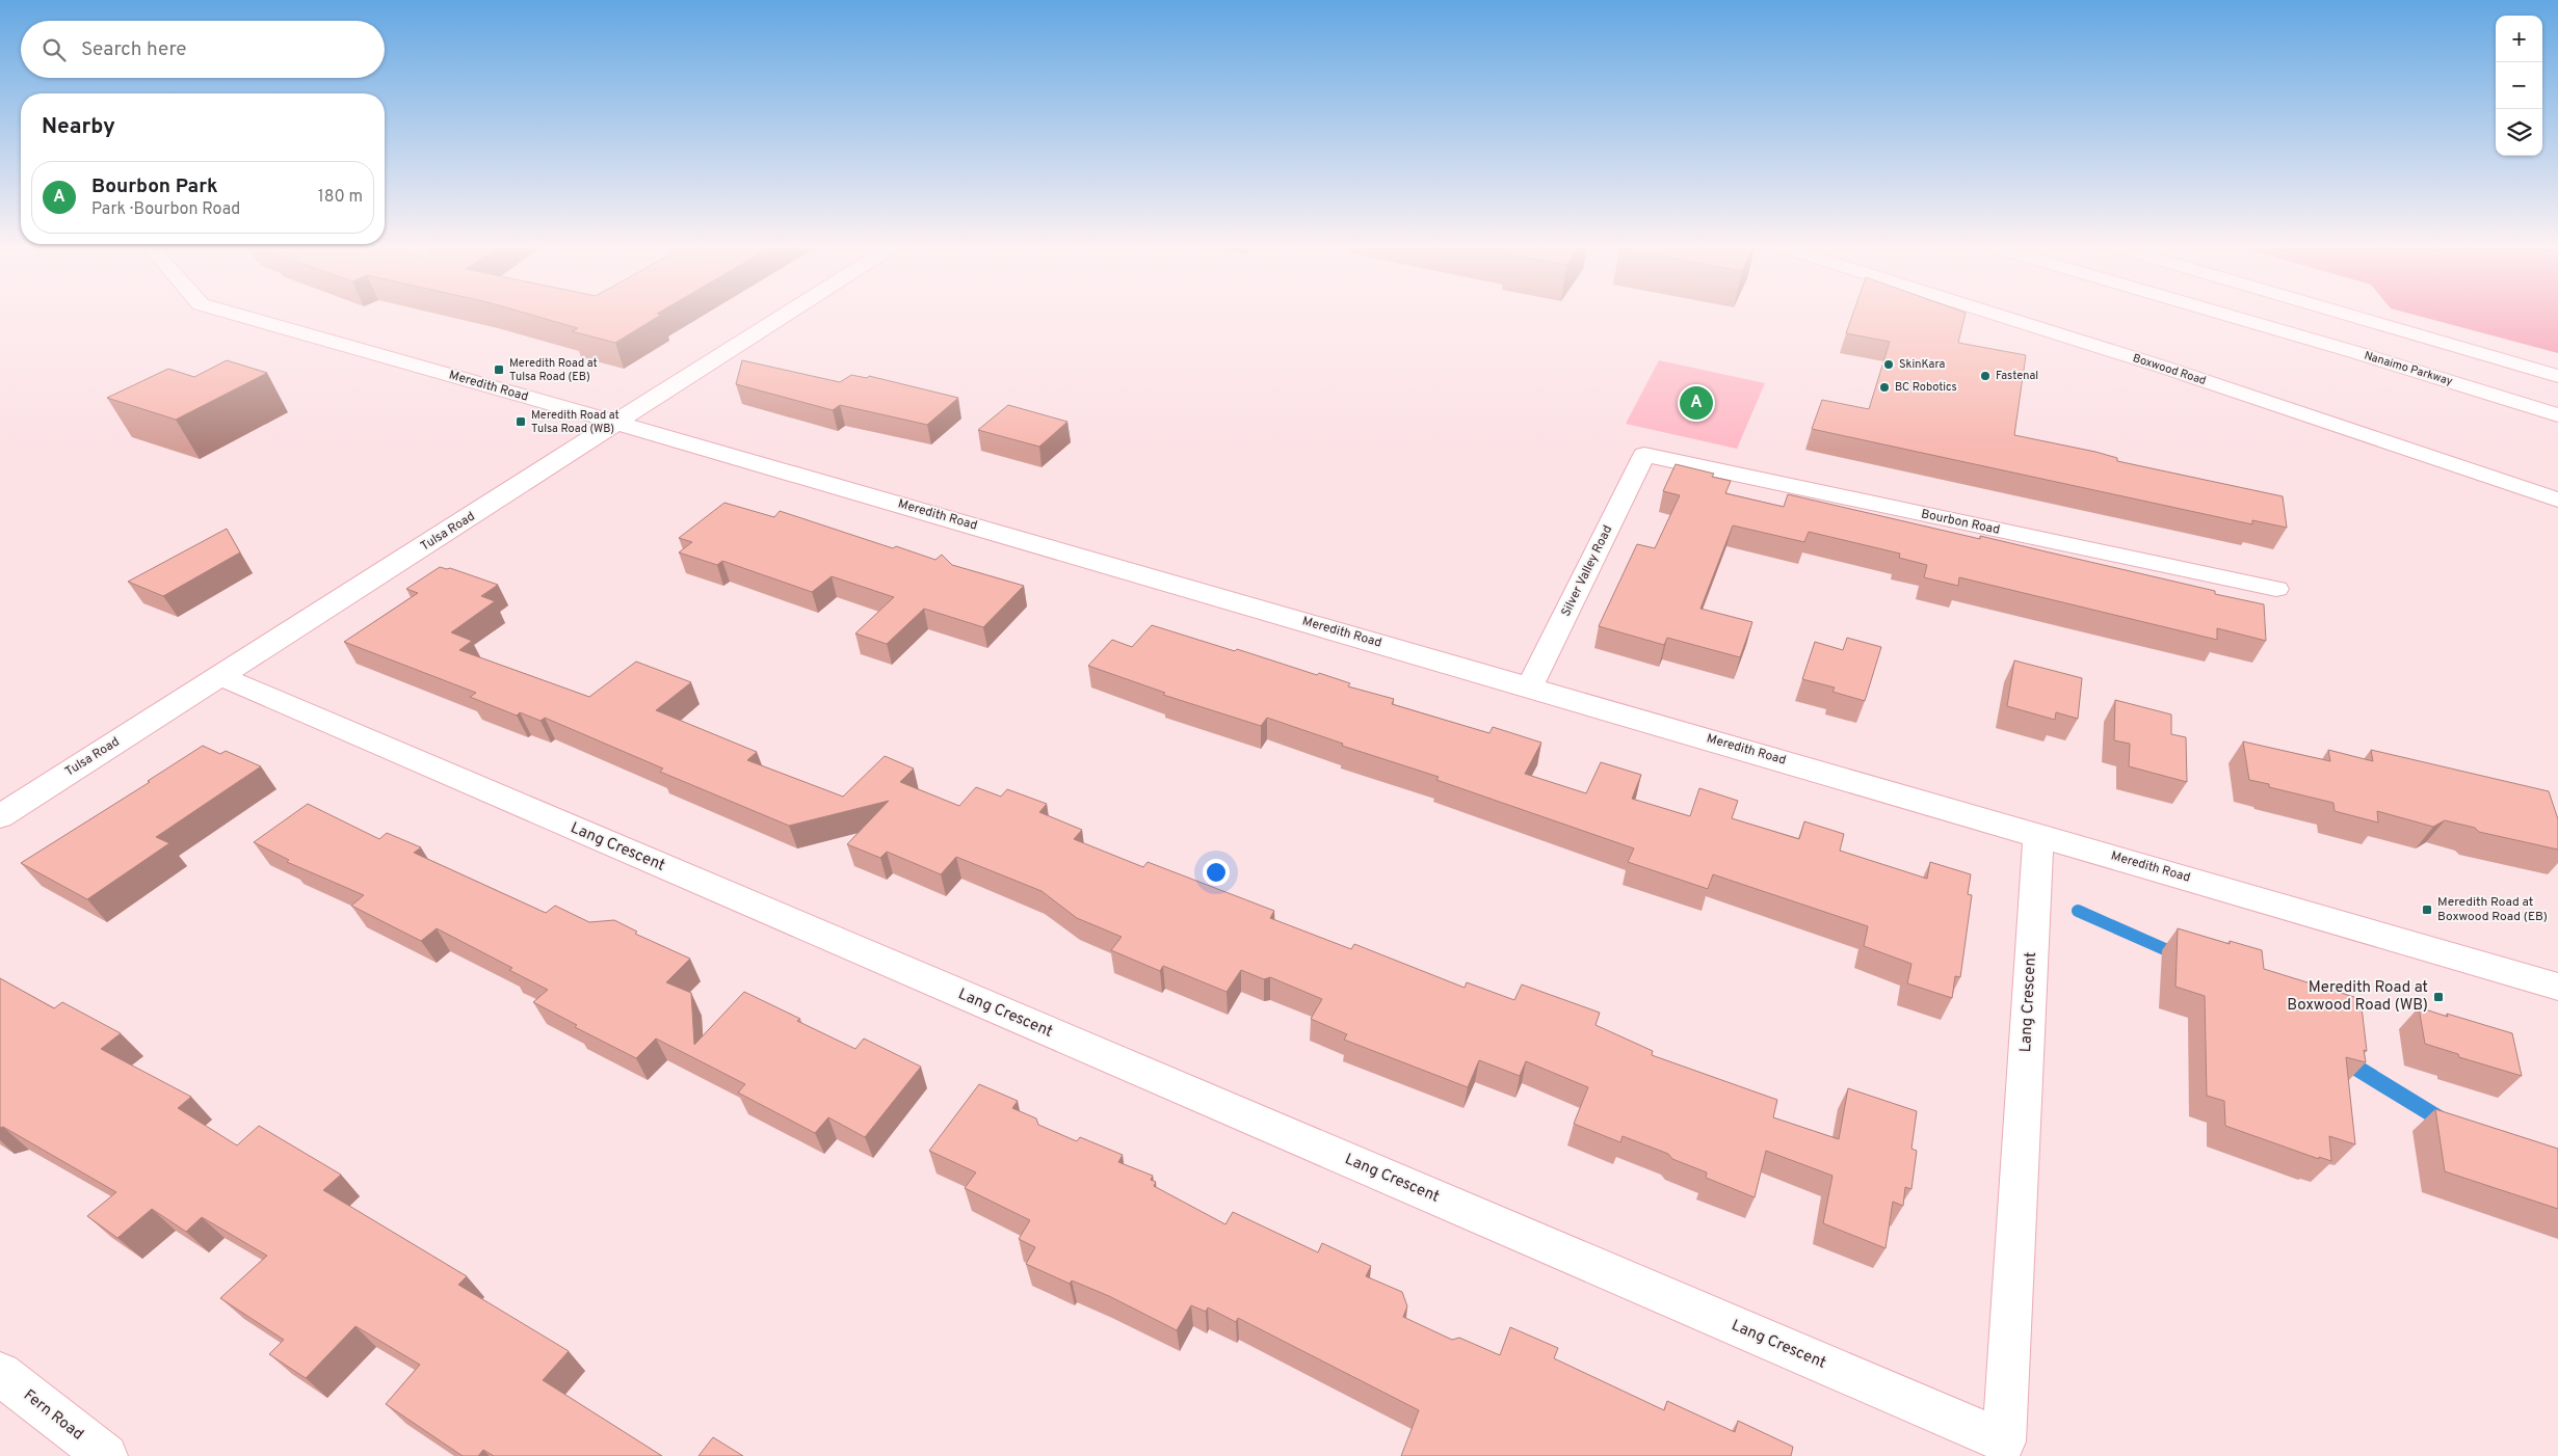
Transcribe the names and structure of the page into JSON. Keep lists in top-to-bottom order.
{
  "streets": {
    "main road": [
      "Nanaimo Parkway",
      "Boxwood Road",
      "Meredith Road",
      "Bourbon Road",
      "Tulsa Road",
      "Silver Valley Road",
      "Lang Crescent",
      "Fern Road"
    ]
  },
  "crossings": [
    ["Meredith Road", "Tulsa Road"],
    ["Meredith Road", "Silver Valley Road"],
    ["Meredith Road", "Lang Crescent"],
    ["Bourbon Road", "Silver Valley Road"],
    ["Tulsa Road", "Lang Crescent"]
  ],
  "places": {
    "other": ["SkinKara", "Fastenal", "BC Robotics"],
    "transit": [
      "Meredith Road at Tulsa Road (EB)",
      "Meredith Road at Tulsa Road (WB)",
      "Meredith Road at Boxwood Road (EB)",
      "Meredith Road at Boxwood Road (WB)"
    ]
  },
  "page": {
    "map_buttons": ["+", "−"],
    "search": "Search here",
    "heading": "Nearby",
    "list": [
      {
        "mark": "A",
        "name": "Bourbon Park",
        "note": "Park · Bourbon Road",
        "value": "180 m"
      }
    ],
    "pins": "A"
  }
}
